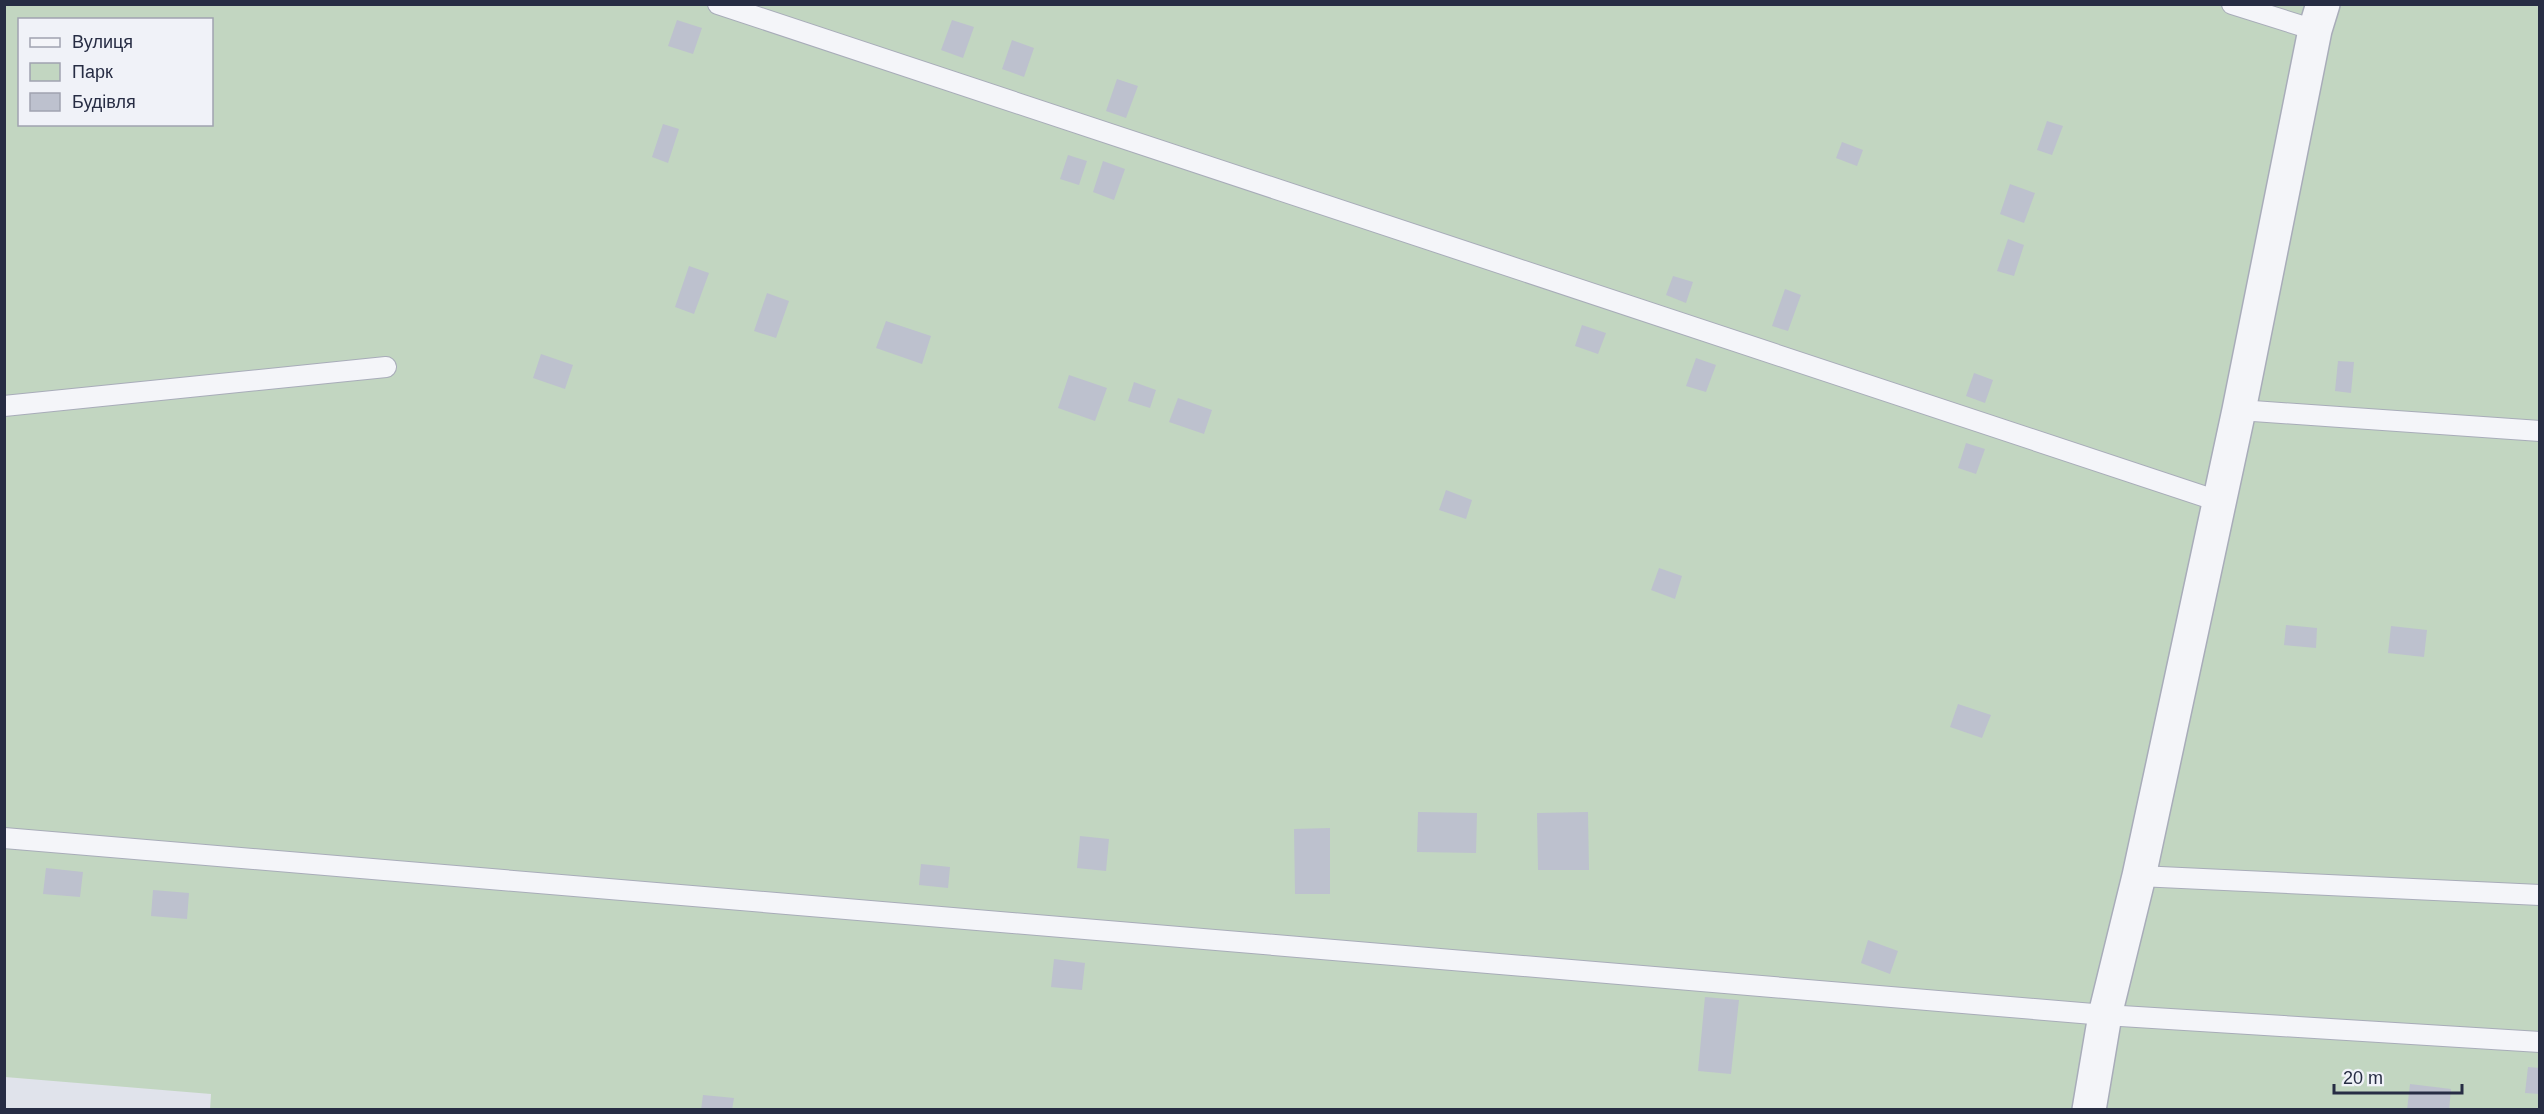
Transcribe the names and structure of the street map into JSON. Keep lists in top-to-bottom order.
{
  "legend": ["Вулиця", "Парк", "Будівля"],
  "scale_bar": "20 m"
}
